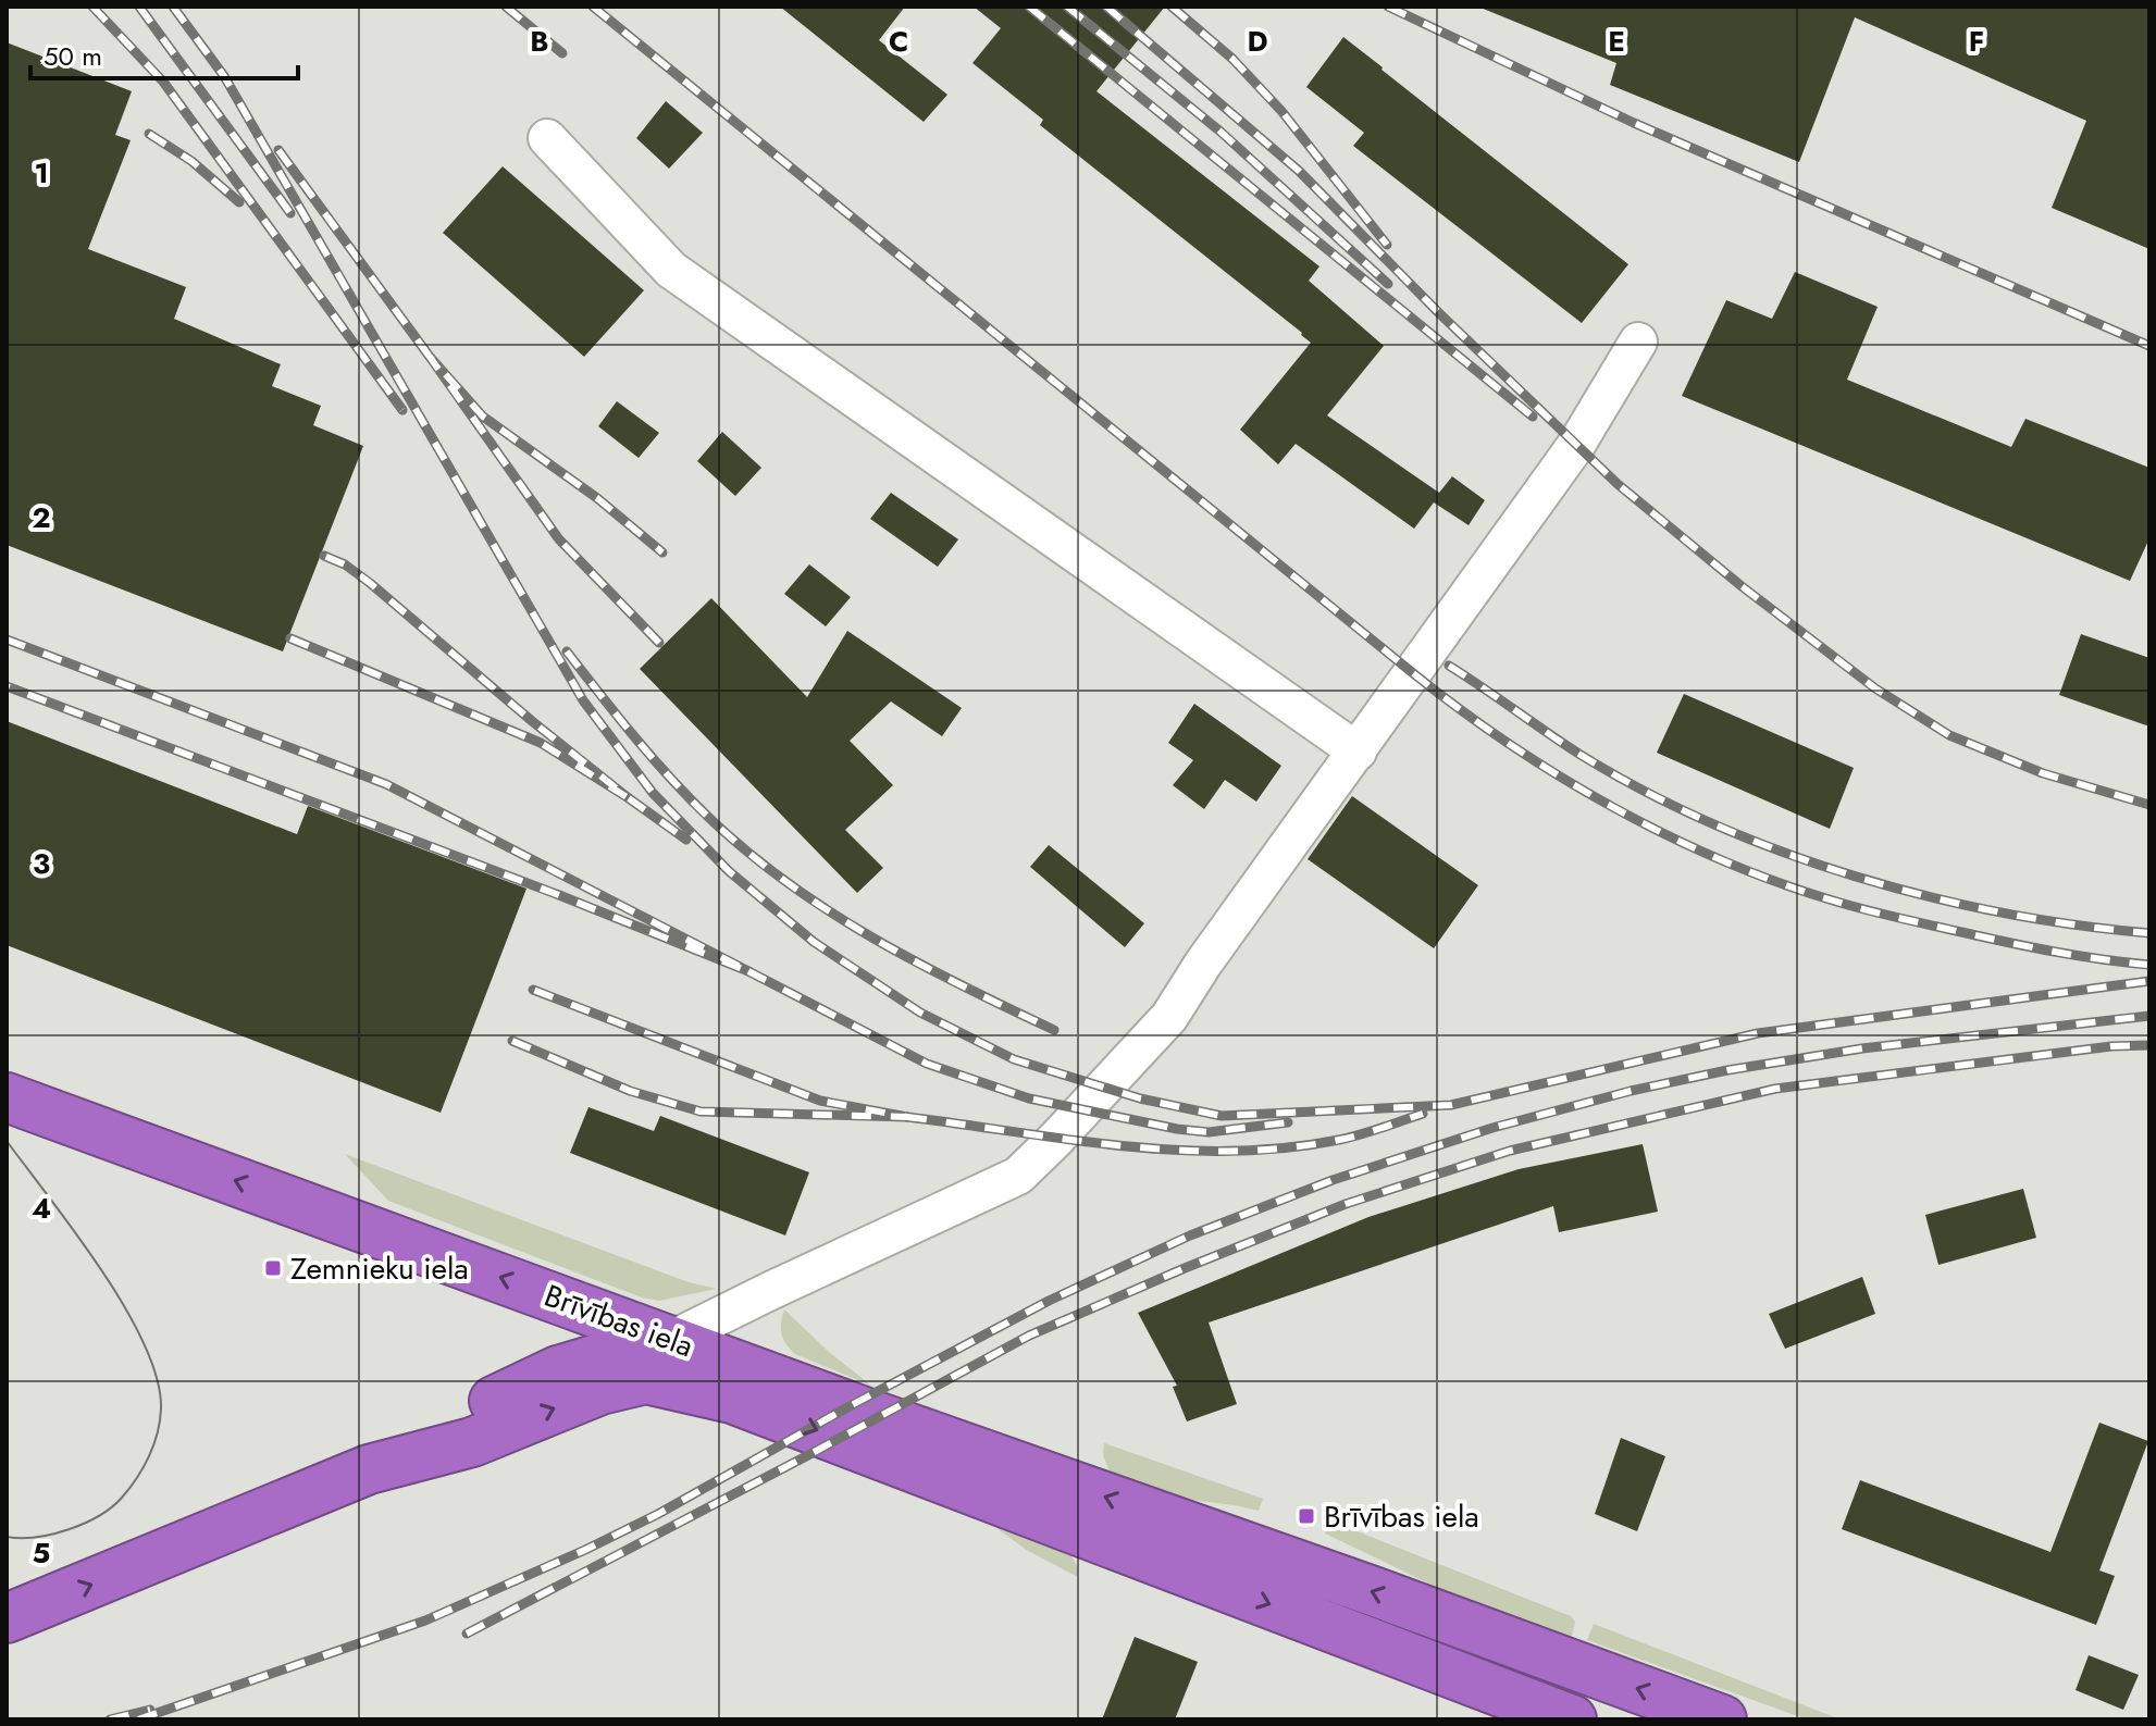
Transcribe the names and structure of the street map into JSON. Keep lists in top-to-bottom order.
{
  "streets": {
    "highway": ["Brīvības iela"]
  },
  "places": {
    "transit": ["Zemnieku iela", "Brīvības iela"]
  },
  "scale_bar": "50 m",
  "grid": {
    "columns": [
      "B",
      "C",
      "D",
      "E",
      "F"
    ],
    "rows": [
      "1",
      "2",
      "3",
      "4",
      "5"
    ]
  }
}
